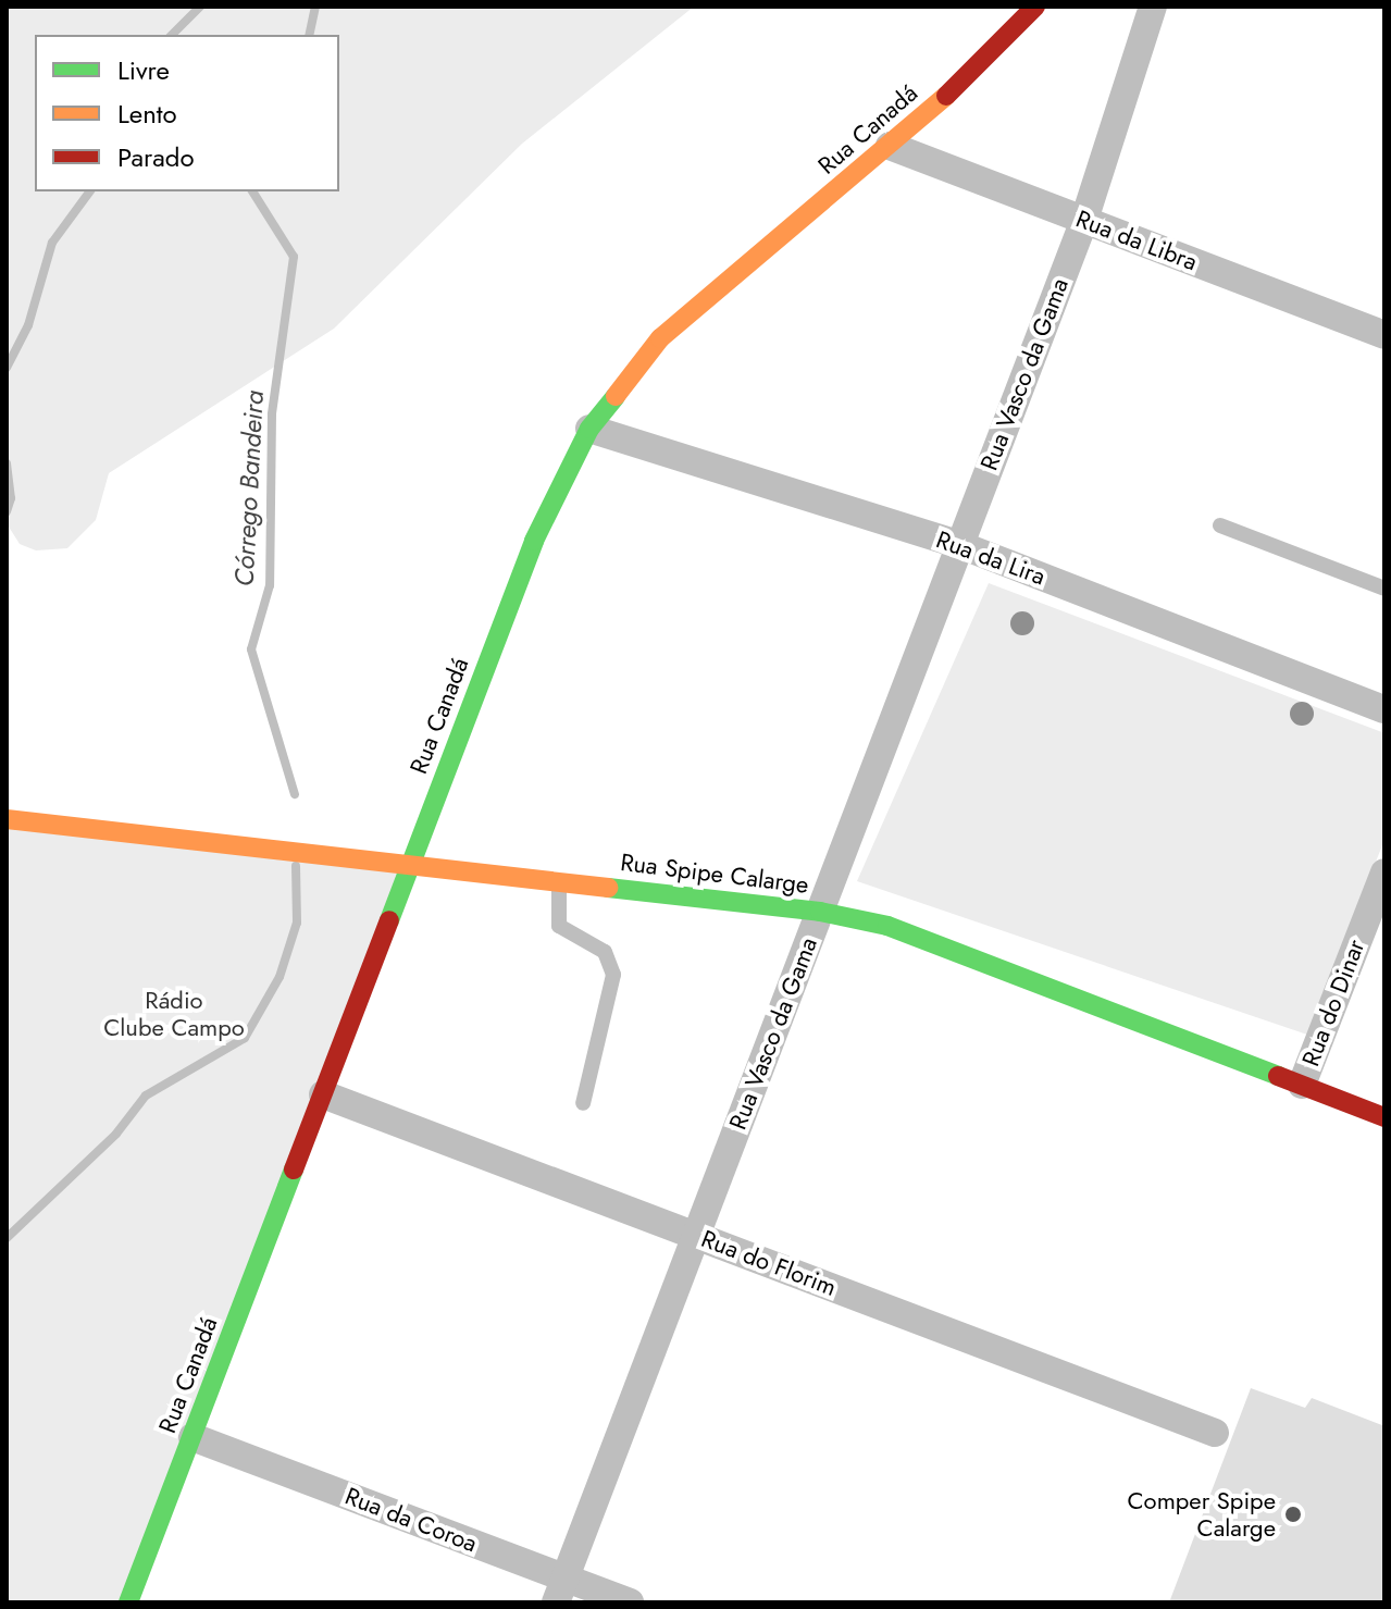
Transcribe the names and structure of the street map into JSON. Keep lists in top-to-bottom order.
{
  "streets": {
    "street": [
      "Rua Canadá",
      "Rua da Libra",
      "Rua Vasco da Gama",
      "Rua da Lira",
      "Rua Spipe Calarge",
      "Rua do Dinar",
      "Rua do Florim",
      "Rua da Coroa"
    ]
  },
  "crossings": [
    ["Rua Canadá", "Rua da Libra"],
    ["Rua Canadá", "Rua da Lira"],
    ["Rua Canadá", "Rua Spipe Calarge"],
    ["Rua Canadá", "Rua do Florim"],
    ["Rua Canadá", "Rua da Coroa"],
    ["Rua da Libra", "Rua Vasco da Gama"],
    ["Rua Vasco da Gama", "Rua da Lira"],
    ["Rua Vasco da Gama", "Rua Spipe Calarge"],
    ["Rua Vasco da Gama", "Rua do Florim"],
    ["Rua Vasco da Gama", "Rua da Coroa"],
    ["Rua Spipe Calarge", "Rua do Dinar"]
  ],
  "water": ["Córrego Bandeira"],
  "parks": ["Rádio Clube Campo"],
  "places": ["Comper Spipe Calarge"],
  "legend": ["Livre", "Lento", "Parado"]
}
